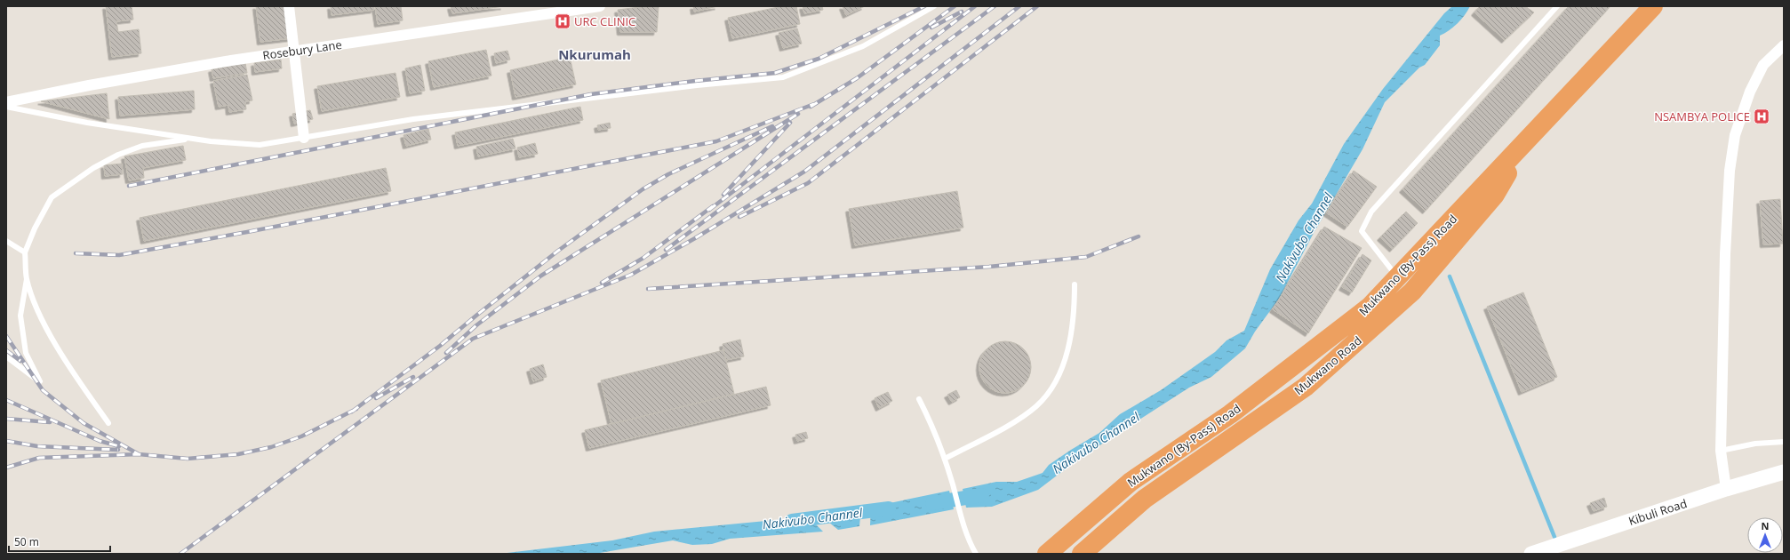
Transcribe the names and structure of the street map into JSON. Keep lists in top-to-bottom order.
{
  "streets": {
    "highway": ["Mukwano (By-Pass) Road", "Mukwano Road"],
    "street": ["Rosebury Lane", "Kibuli Road"]
  },
  "crossings": [
    ["Mukwano (By-Pass) Road", "Mukwano Road"]
  ],
  "districts": ["Nkurumah"],
  "water": ["Nakivubo Channel"],
  "places": {
    "hospital": ["URC CLINIC", "NSAMBYA POLICE"]
  },
  "scale_bar": "50 m",
  "north": "top"
}
